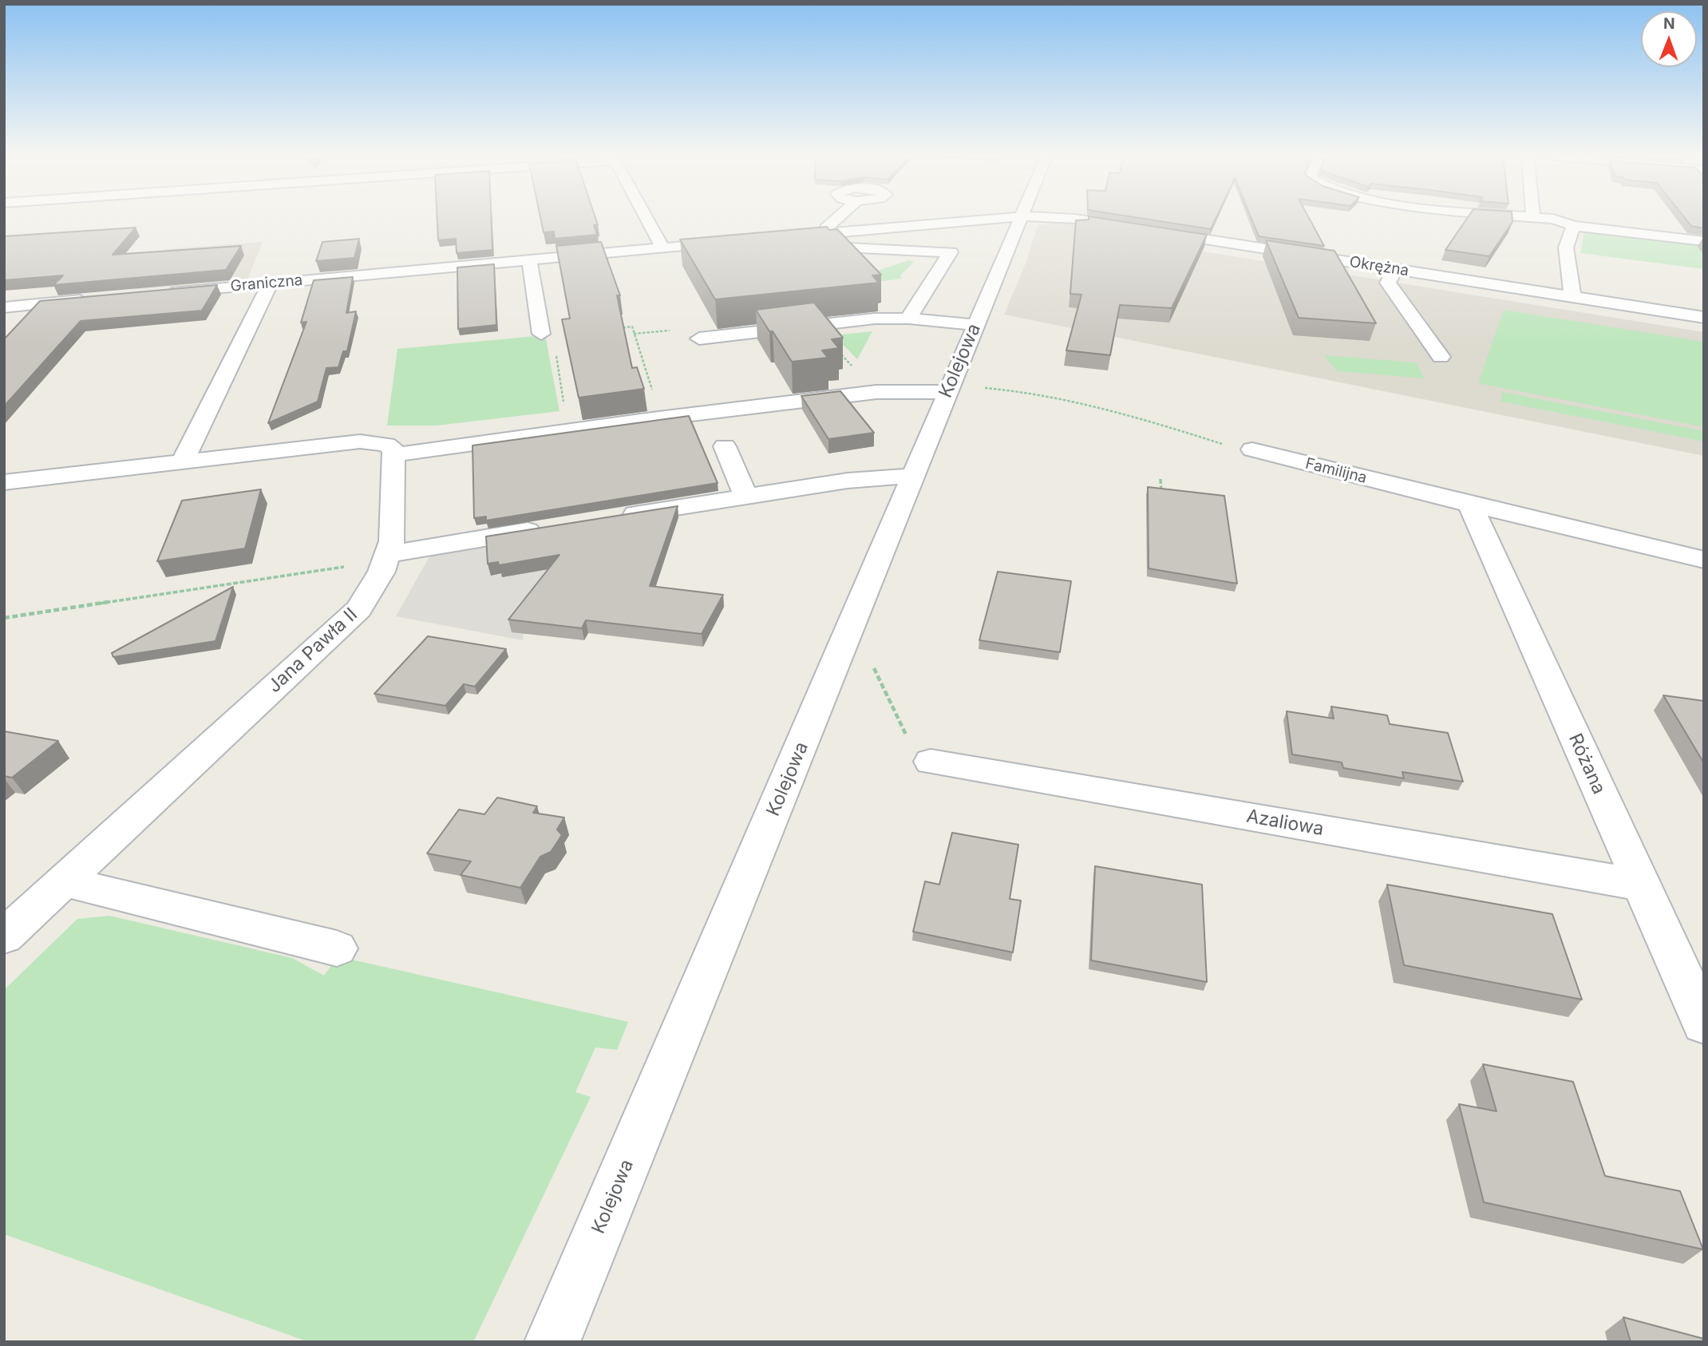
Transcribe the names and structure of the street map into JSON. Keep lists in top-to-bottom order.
{
  "streets": {
    "street": [
      "Okrężna",
      "Graniczna",
      "Kolejowa",
      "Familijna",
      "Jana Pawła II",
      "Różana",
      "Azaliowa"
    ]
  },
  "crossings": [
    ["Familijna", "Różana"],
    ["Różana", "Azaliowa"]
  ],
  "north": "top"
}
